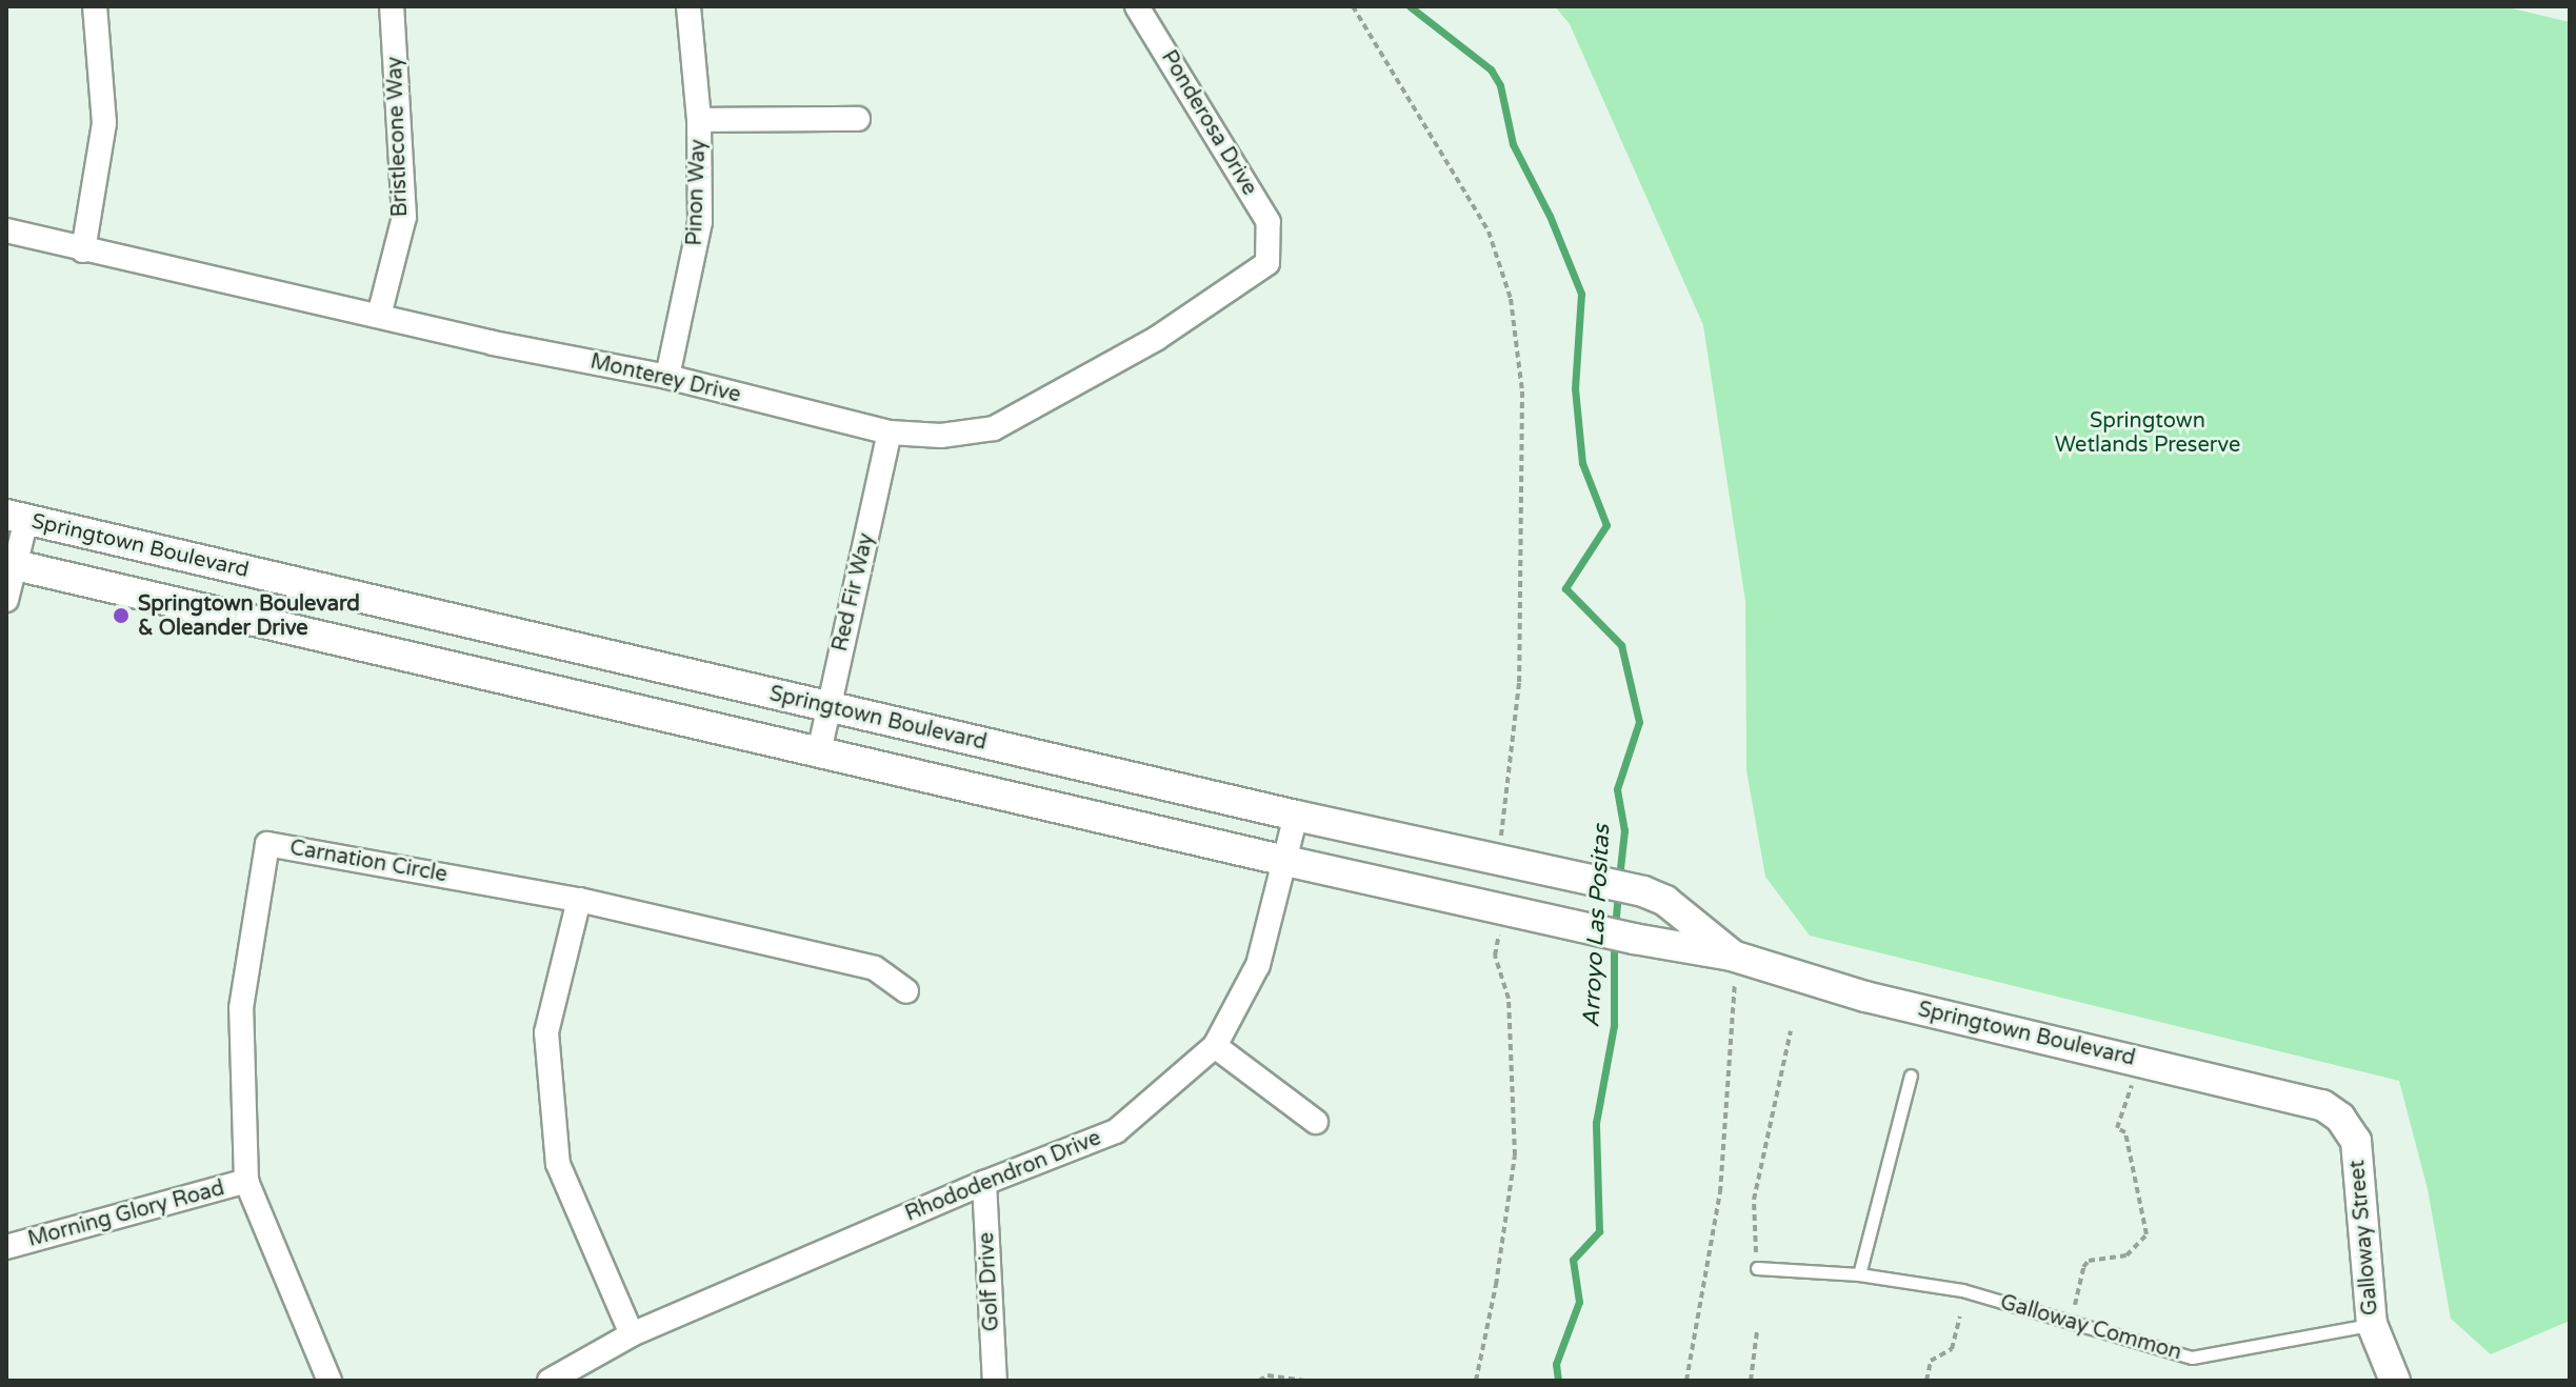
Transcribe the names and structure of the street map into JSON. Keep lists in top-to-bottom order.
{
  "streets": {
    "street": [
      "Ponderosa Drive",
      "Bristlecone Way",
      "Pinon Way",
      "Monterey Drive",
      "Springtown Boulevard",
      "Red Fir Way",
      "Carnation Circle",
      "Rhododendron Drive",
      "Morning Glory Road",
      "Galloway Street",
      "Golf Drive"
    ],
    "lane": ["Galloway Common"]
  },
  "crossings": [
    ["Ponderosa Drive", "Monterey Drive"],
    ["Bristlecone Way", "Monterey Drive"],
    ["Pinon Way", "Monterey Drive"],
    ["Monterey Drive", "Red Fir Way"],
    ["Springtown Boulevard", "Red Fir Way"],
    ["Springtown Boulevard", "Rhododendron Drive"],
    ["Springtown Boulevard", "Galloway Street"],
    ["Carnation Circle", "Morning Glory Road"],
    ["Rhododendron Drive", "Golf Drive"],
    ["Galloway Street", "Galloway Common"]
  ],
  "water": ["Arroyo Las Positas"],
  "parks": ["Springtown Wetlands Preserve"],
  "places": ["Springtown Boulevard & Oleander Drive"]
}
